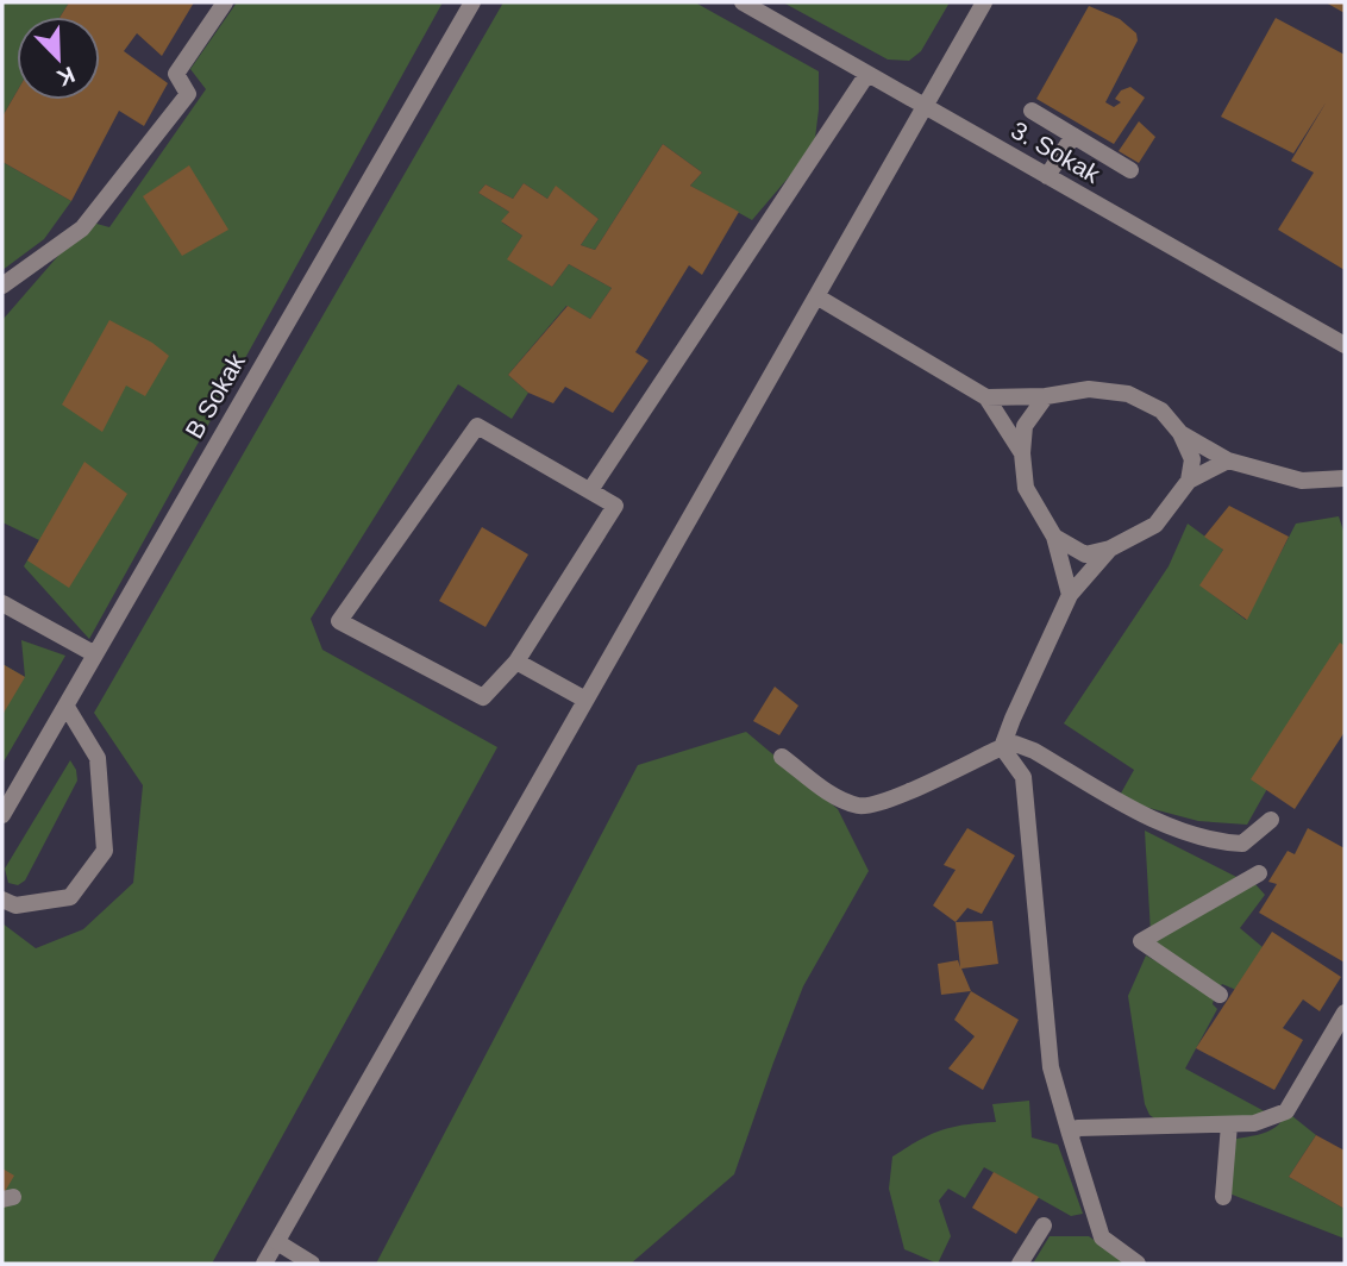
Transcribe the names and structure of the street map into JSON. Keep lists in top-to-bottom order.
{
  "streets": {
    "street": ["3. Sokak", "B Sokak"]
  },
  "north": "bottom right"
}
